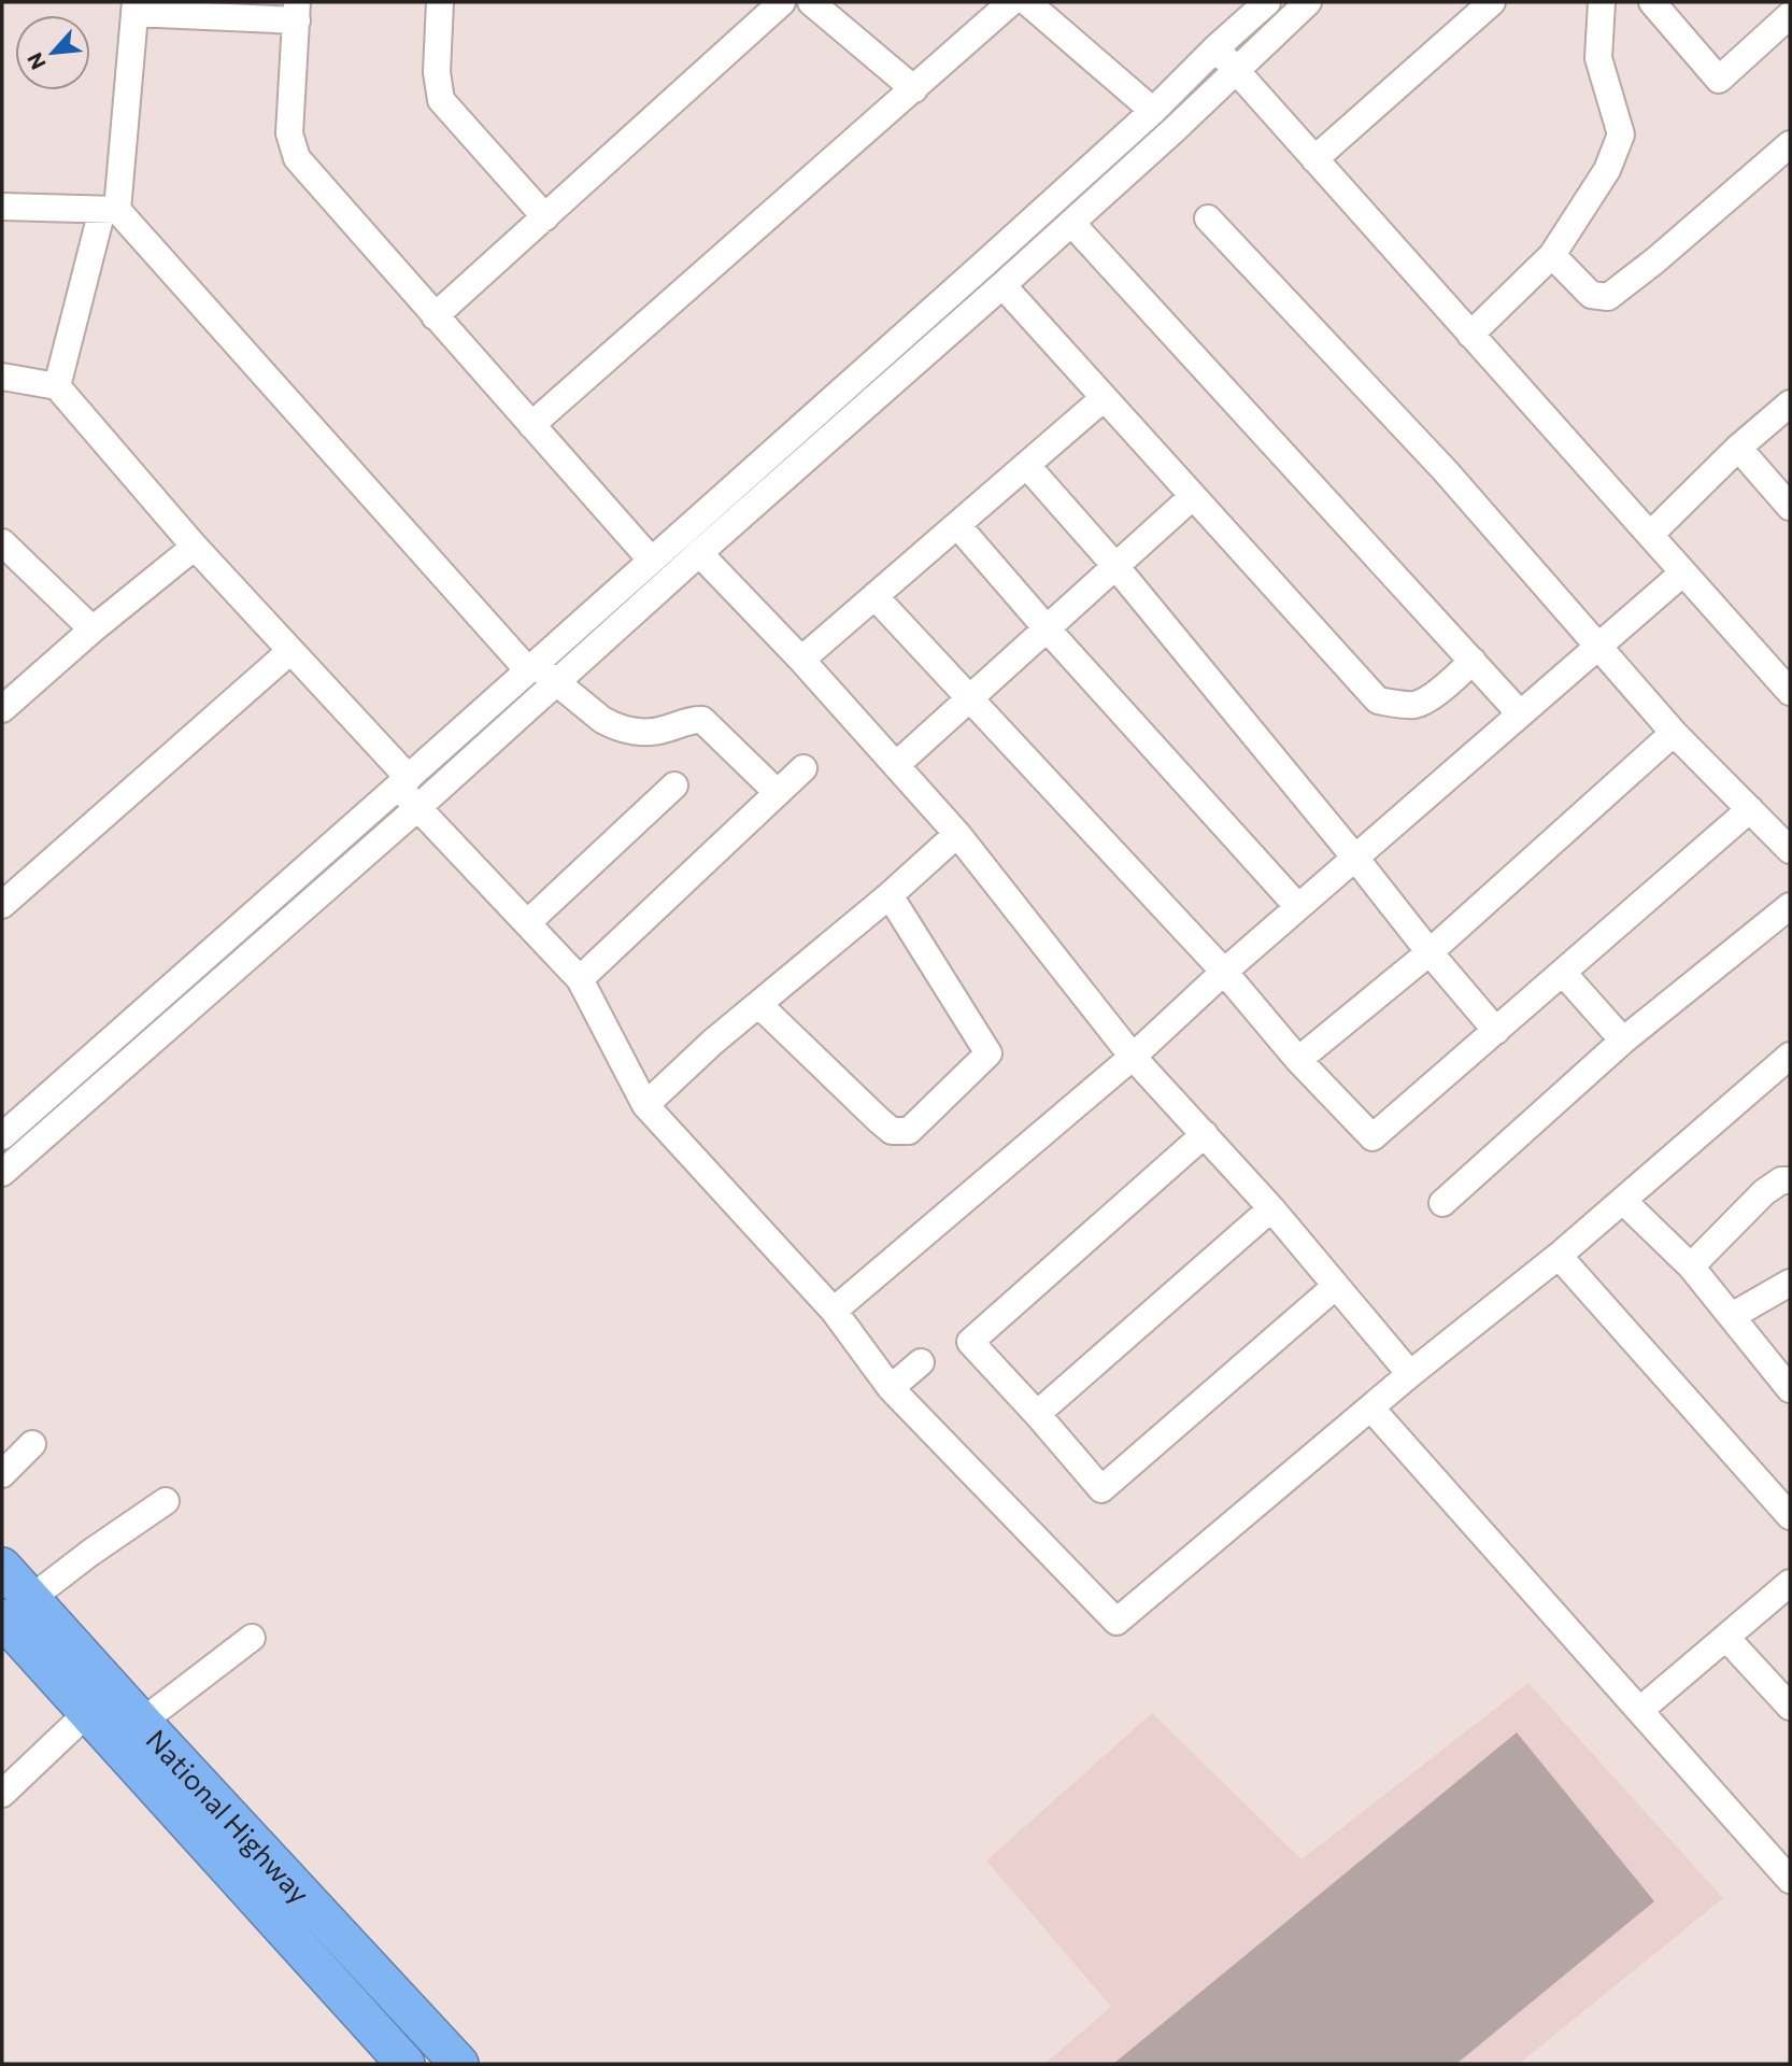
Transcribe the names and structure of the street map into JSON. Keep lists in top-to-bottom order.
{
  "streets": {
    "highway": ["National Highway"]
  },
  "north": "bottom left"
}
